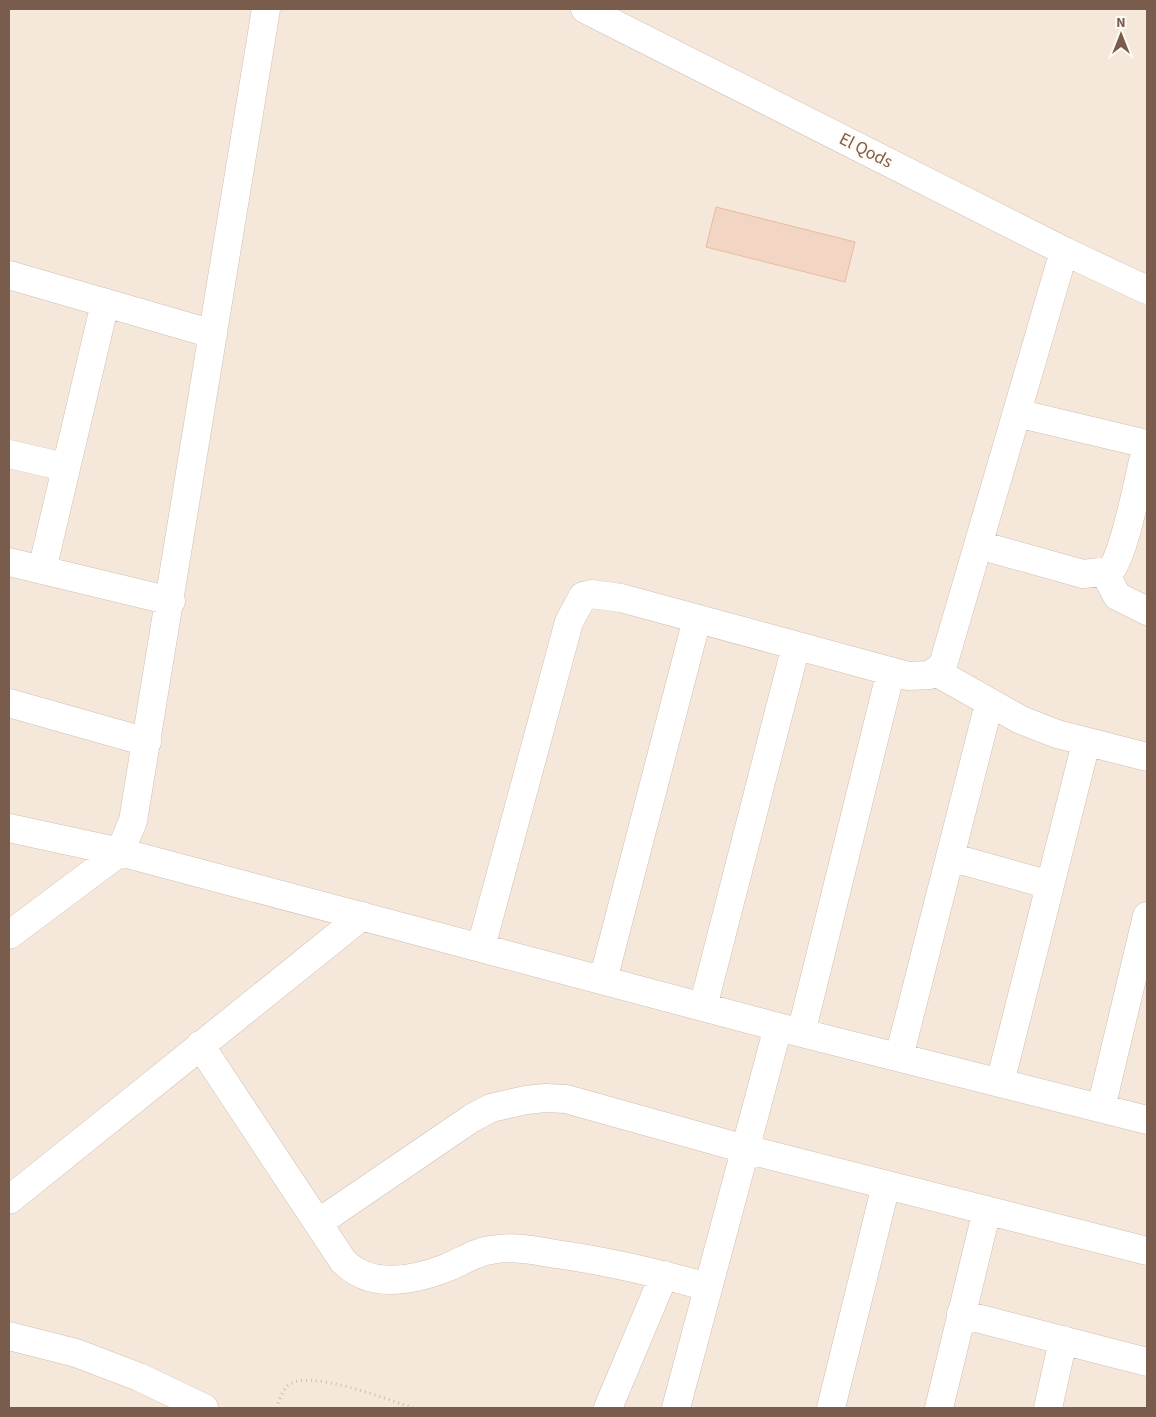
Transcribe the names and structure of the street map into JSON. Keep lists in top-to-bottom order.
{
  "streets": {
    "street": ["El Qods"]
  },
  "north": "top"
}
